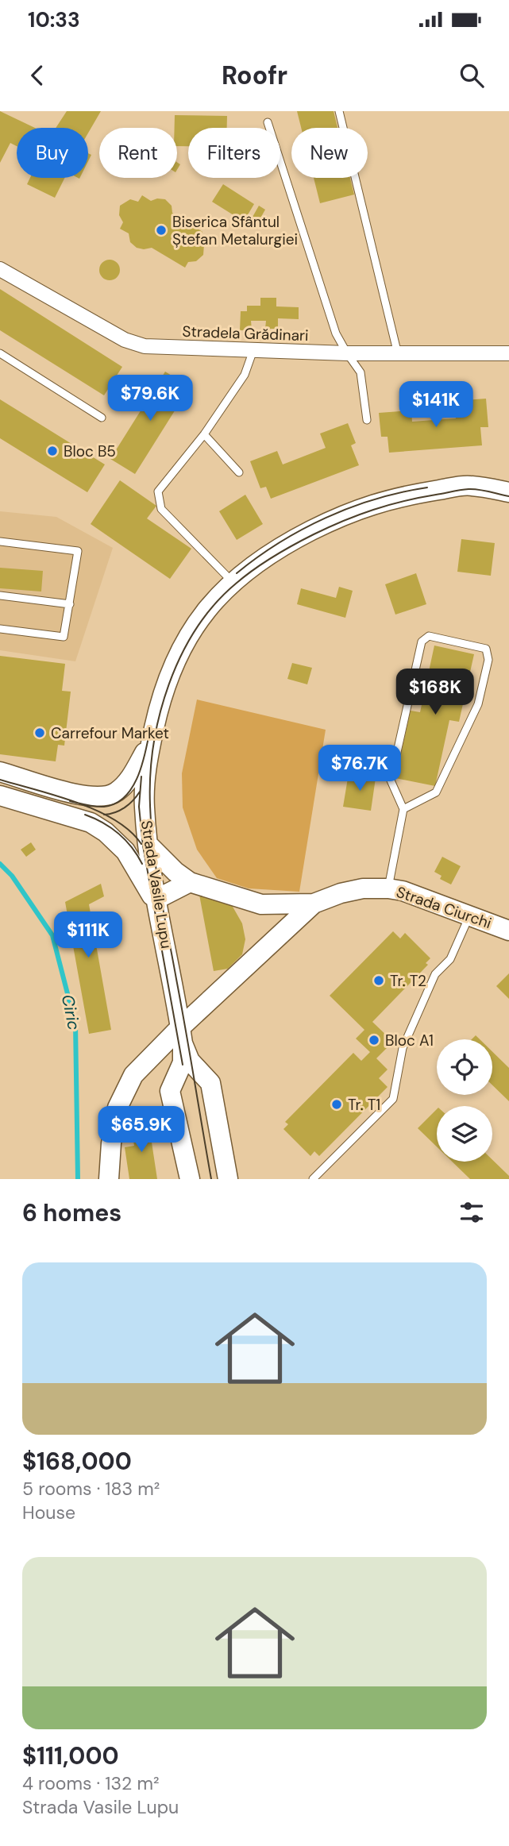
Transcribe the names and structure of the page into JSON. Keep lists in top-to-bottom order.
{
  "streets": {
    "main road": ["Strada Vasile Lupu", "Strada Ciurchi"],
    "street": ["Stradela Grădinari"]
  },
  "crossings": [
    ["Strada Vasile Lupu", "Strada Ciurchi"]
  ],
  "water": ["Ciric"],
  "places": [
    "Biserica Sfântul Ștefan Metalurgiei",
    "Bloc B5",
    "Carrefour Market",
    "Tr. T2",
    "Bloc A1",
    "Tr. T1"
  ],
  "page": {
    "status": "10:33",
    "header": "Roofr",
    "chip": [
      "Buy",
      "Rent",
      "Filters",
      "New"
    ],
    "price": [
      "$79.6K",
      "$141K",
      "$168K",
      "$76.7K",
      "$111K",
      "$65.9K"
    ],
    "heading": "6 homes",
    "list": [
      {
        "name": "$168,000",
        "note": "5 rooms · 183 m² · House"
      },
      {
        "name": "$111,000",
        "note": "4 rooms · 132 m² · Strada Vasile Lupu"
      }
    ]
  }
}
